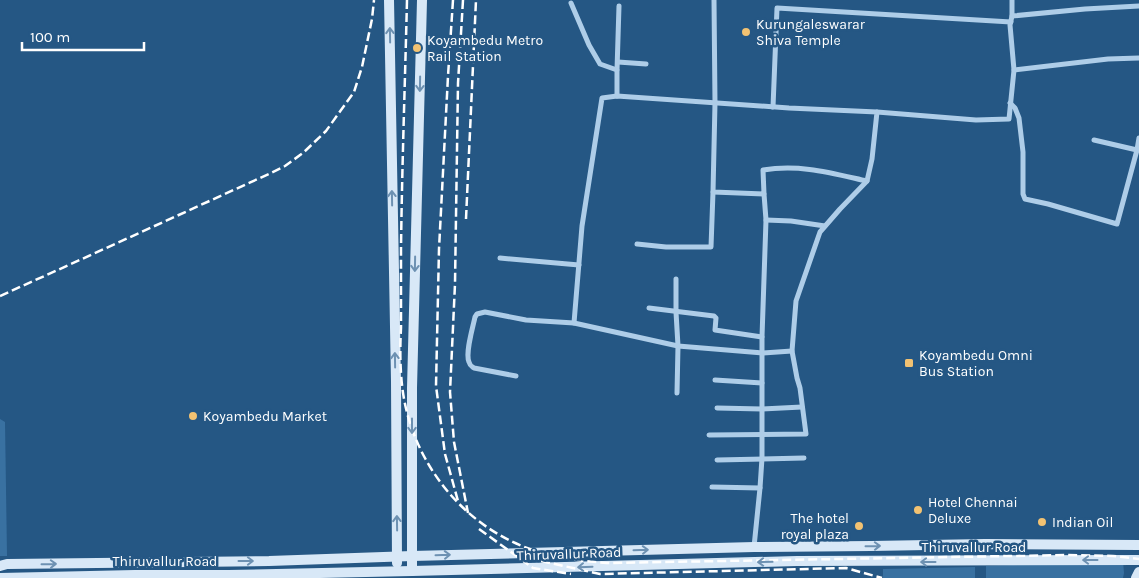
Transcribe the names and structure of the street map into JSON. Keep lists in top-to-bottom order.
{
  "streets": {
    "street": ["Thiruvallur Road"]
  },
  "places": {
    "other": [
      "Kurungaleswarar Shiva Temple",
      "Koyambedu Metro Rail Station",
      "Koyambedu Market",
      "Hotel Chennai Deluxe",
      "Indian Oil",
      "The hotel royal plaza"
    ],
    "transit": ["Koyambedu Omni Bus Station"]
  },
  "scale_bar": "100 m"
}
